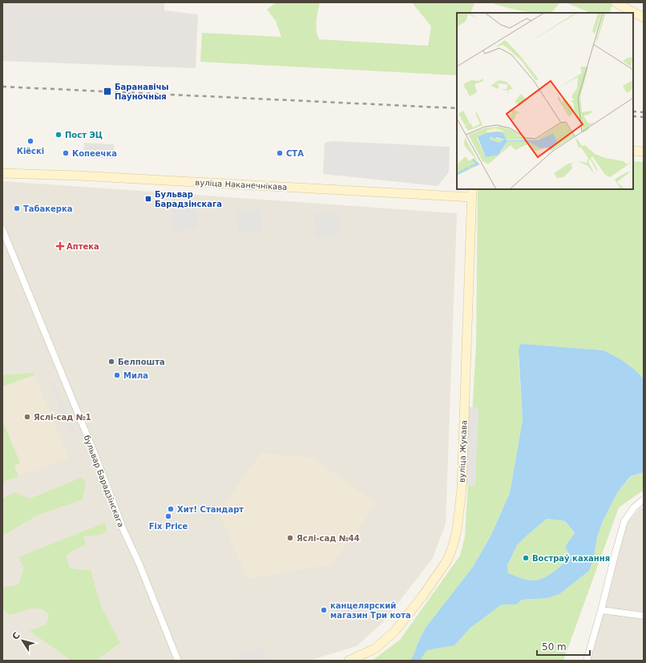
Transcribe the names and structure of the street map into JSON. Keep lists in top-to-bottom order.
{
  "streets": {
    "main road": ["вуліца Наканечнікава", "вуліца Жукава"],
    "street": ["бульвар Барадзінскага"]
  },
  "crossings": [
    ["вуліца Наканечнікава", "вуліца Жукава"]
  ],
  "places": {
    "transit": ["Баранавічы Паўночныя", "Бульвар Барадзінскага"],
    "other": [
      "Пост ЭЦ",
      "Кіёскі",
      "Копеечка",
      "СТА",
      "Табакерка",
      "Белпошта",
      "Мила",
      "Яслі-сад №1",
      "Хит! Стандарт",
      "Fix Price",
      "Яслі-сад №44",
      "Востраў кахання",
      "канцелярский магазин Три кота"
    ],
    "health": ["Аптека"]
  },
  "scale_bar": "50 m",
  "north": "top left"
}
